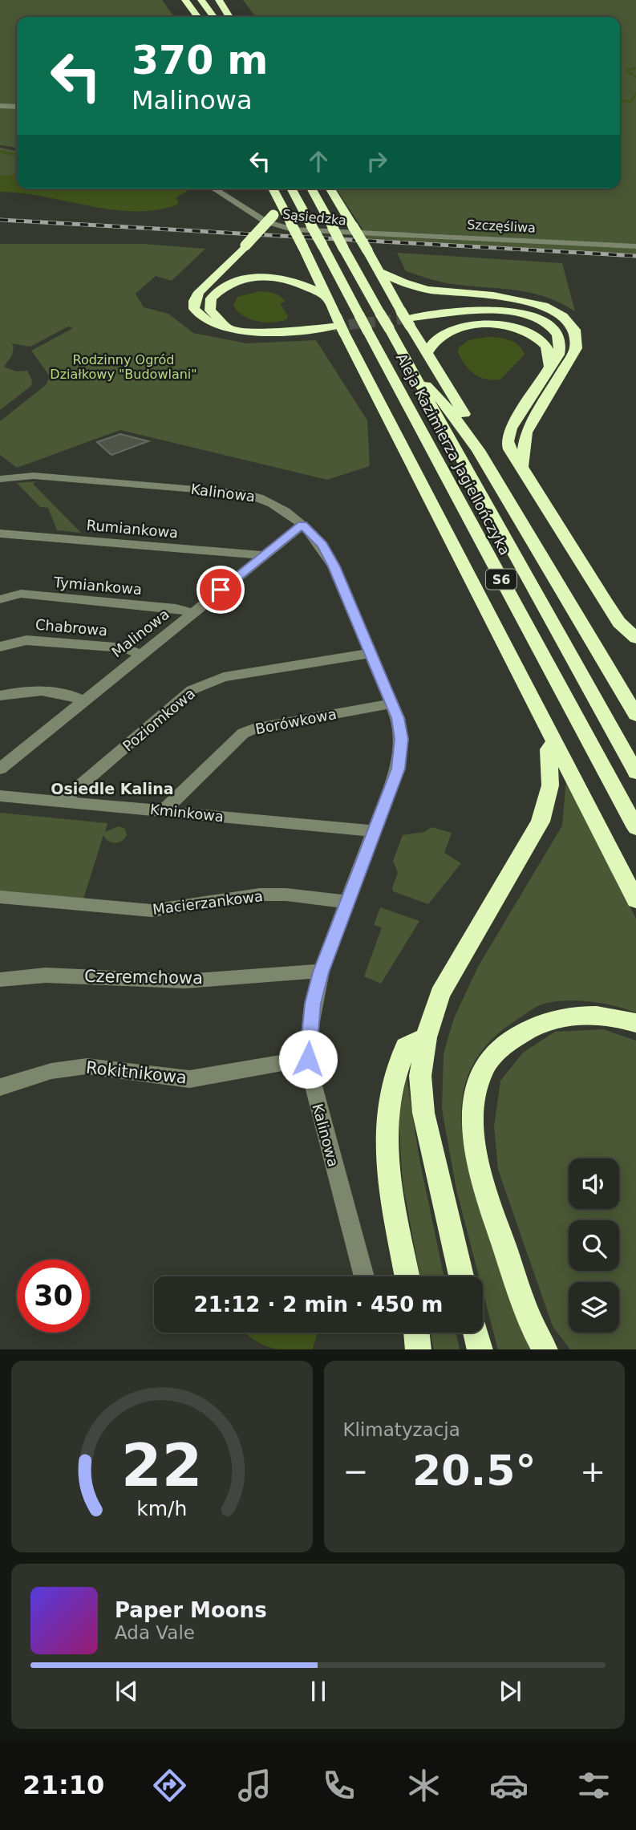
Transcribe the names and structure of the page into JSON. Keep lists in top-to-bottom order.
{
  "streets": {
    "highway": ["Aleja Kazimierza Jagiellończyka", "S6"],
    "street": [
      "Sąsiedzka",
      "Szczęśliwa",
      "Kalinowa",
      "Rumiankowa",
      "Tymiankowa",
      "Chabrowa",
      "Malinowa",
      "Poziomkowa",
      "Borówkowa",
      "Kminkowa",
      "Macierzankowa",
      "Czeremchowa",
      "Rokitnikowa"
    ]
  },
  "crossings": [
    ["Sąsiedzka", "Szczęśliwa"],
    ["Kalinowa", "Malinowa"],
    ["Kalinowa", "Poziomkowa"],
    ["Kalinowa", "Borówkowa"],
    ["Kalinowa", "Kminkowa"],
    ["Kalinowa", "Macierzankowa"],
    ["Kalinowa", "Czeremchowa"],
    ["Kalinowa", "Rokitnikowa"],
    ["Rumiankowa", "Malinowa"],
    ["Tymiankowa", "Malinowa"],
    ["Chabrowa", "Malinowa"],
    ["Poziomkowa", "Kminkowa"],
    ["Borówkowa", "Kminkowa"]
  ],
  "districts": ["Osiedle Kalina"],
  "parks": ["Rodzinny Ogród Działkowy \"Budowlani\""],
  "page": {
    "turn": ["370 m", "Malinowa"],
    "limit": "30",
    "trip": "21:12 · 2 min · 450 m",
    "tile": "Klimatyzacja",
    "heat": ["−", "20.5°", "+"],
    "song": ["Paper Moons", "Ada Vale"],
    "tabs": "21:10",
    "gauge": ["22", "km/h"]
  }
}
